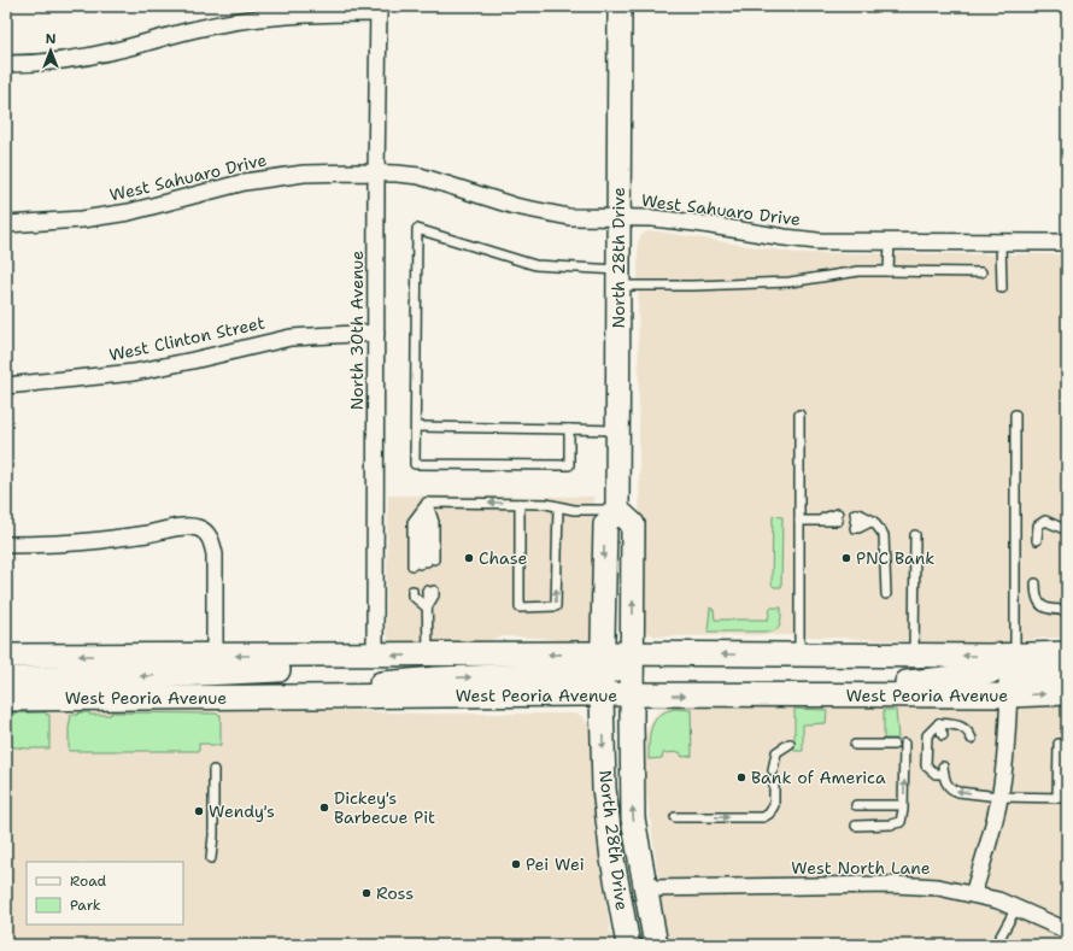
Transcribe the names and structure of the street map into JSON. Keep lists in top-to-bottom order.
{
  "streets": {
    "main road": ["North 28th Drive", "West Peoria Avenue"],
    "street": [
      "West Sahuaro Drive",
      "North 30th Avenue",
      "West Clinton Street",
      "West North Lane"
    ]
  },
  "crossings": [
    ["West Sahuaro Drive", "North 28th Drive"],
    ["West Sahuaro Drive", "North 30th Avenue"],
    ["North 28th Drive", "West Peoria Avenue"],
    ["North 28th Drive", "West North Lane"],
    ["North 30th Avenue", "West Clinton Street"],
    ["North 30th Avenue", "West Peoria Avenue"]
  ],
  "places": [
    "Chase",
    "PNC Bank",
    "Bank of America",
    "Dickey's Barbecue Pit",
    "Wendy's",
    "Pei Wei",
    "Ross"
  ],
  "legend": ["Road", "Park"],
  "north": "top"
}
